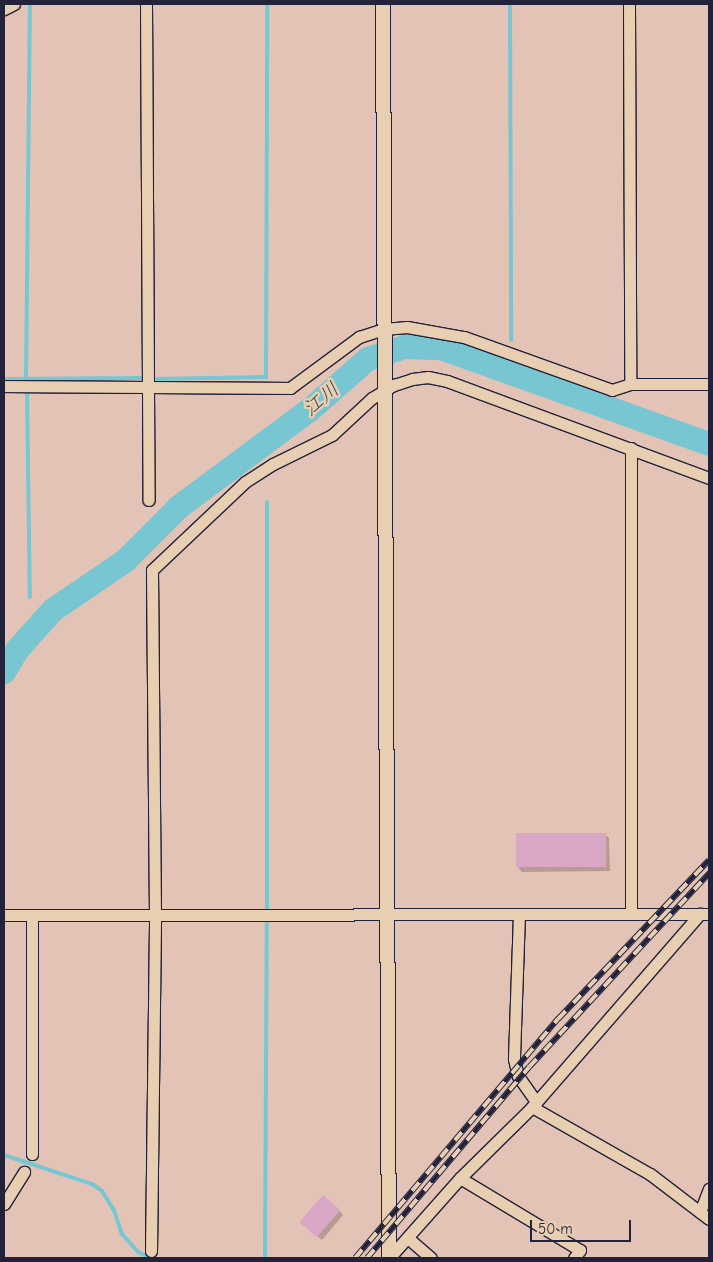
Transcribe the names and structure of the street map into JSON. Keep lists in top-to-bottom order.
{
  "water": ["江川"],
  "scale_bar": "50 m"
}
